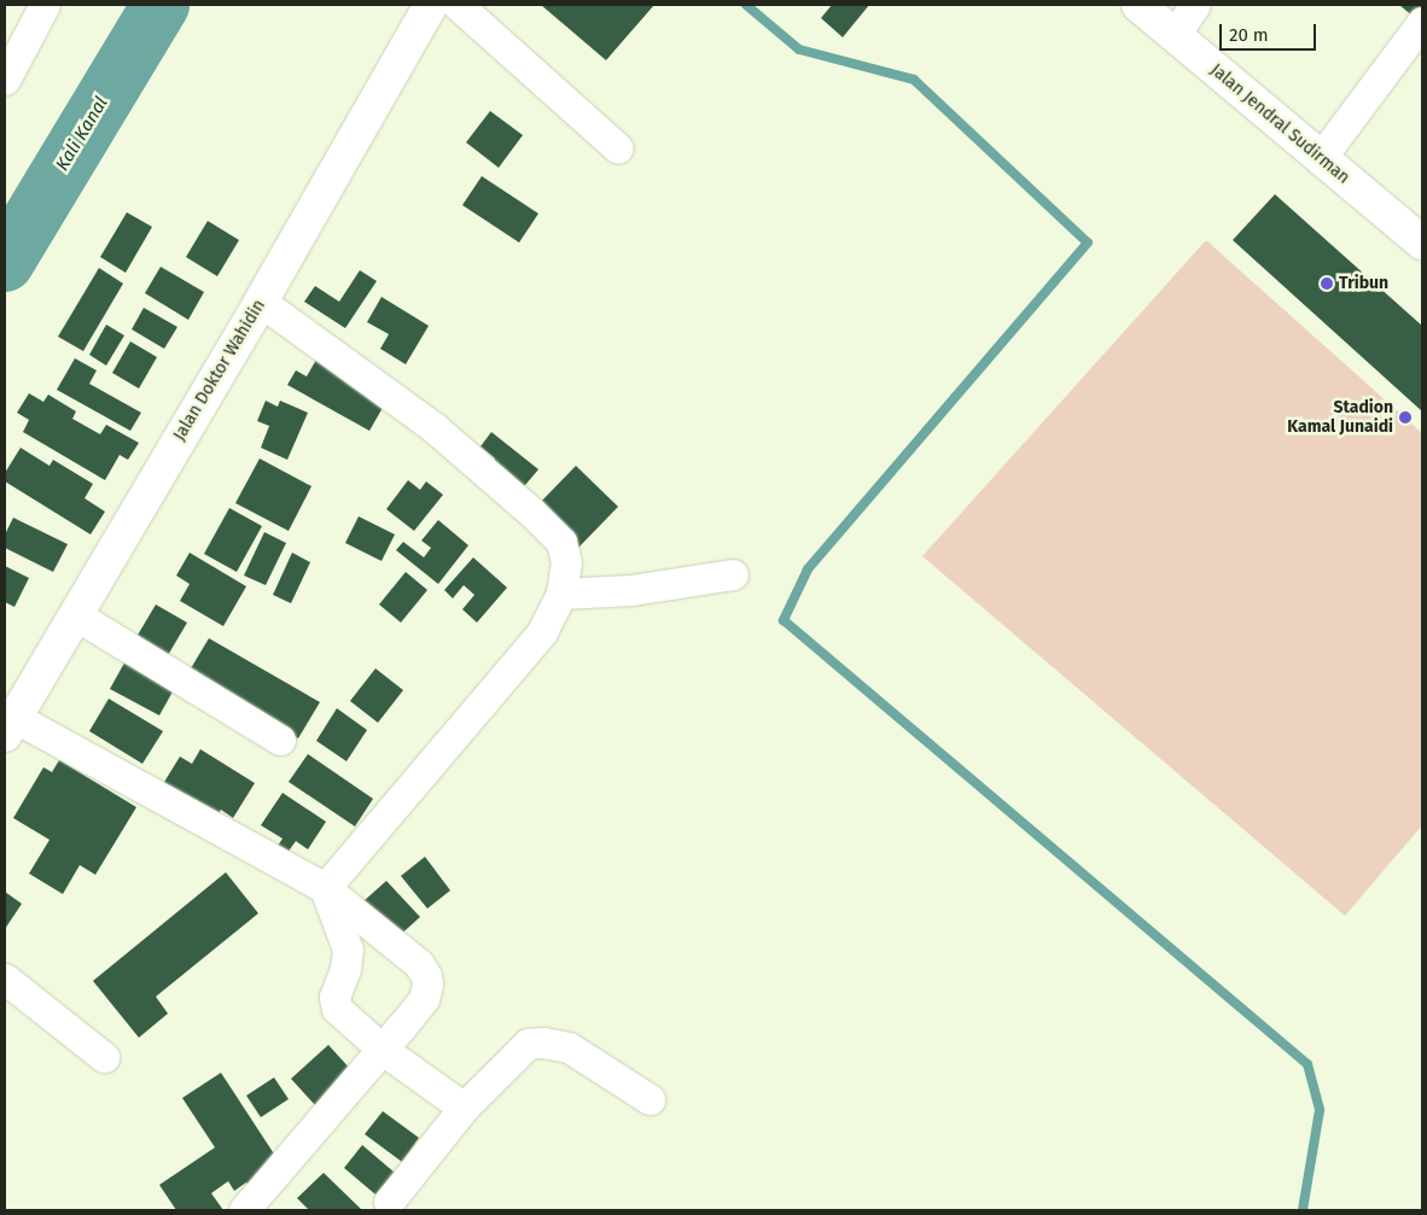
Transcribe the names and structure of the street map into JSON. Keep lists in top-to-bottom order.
{
  "streets": {
    "main road": ["Jalan Jendral Sudirman", "Jalan Doktor Wahidin"]
  },
  "water": ["Kali Kanal"],
  "places": ["Tribun", "Stadion Kamal Junaidi"],
  "scale_bar": "20 m"
}
